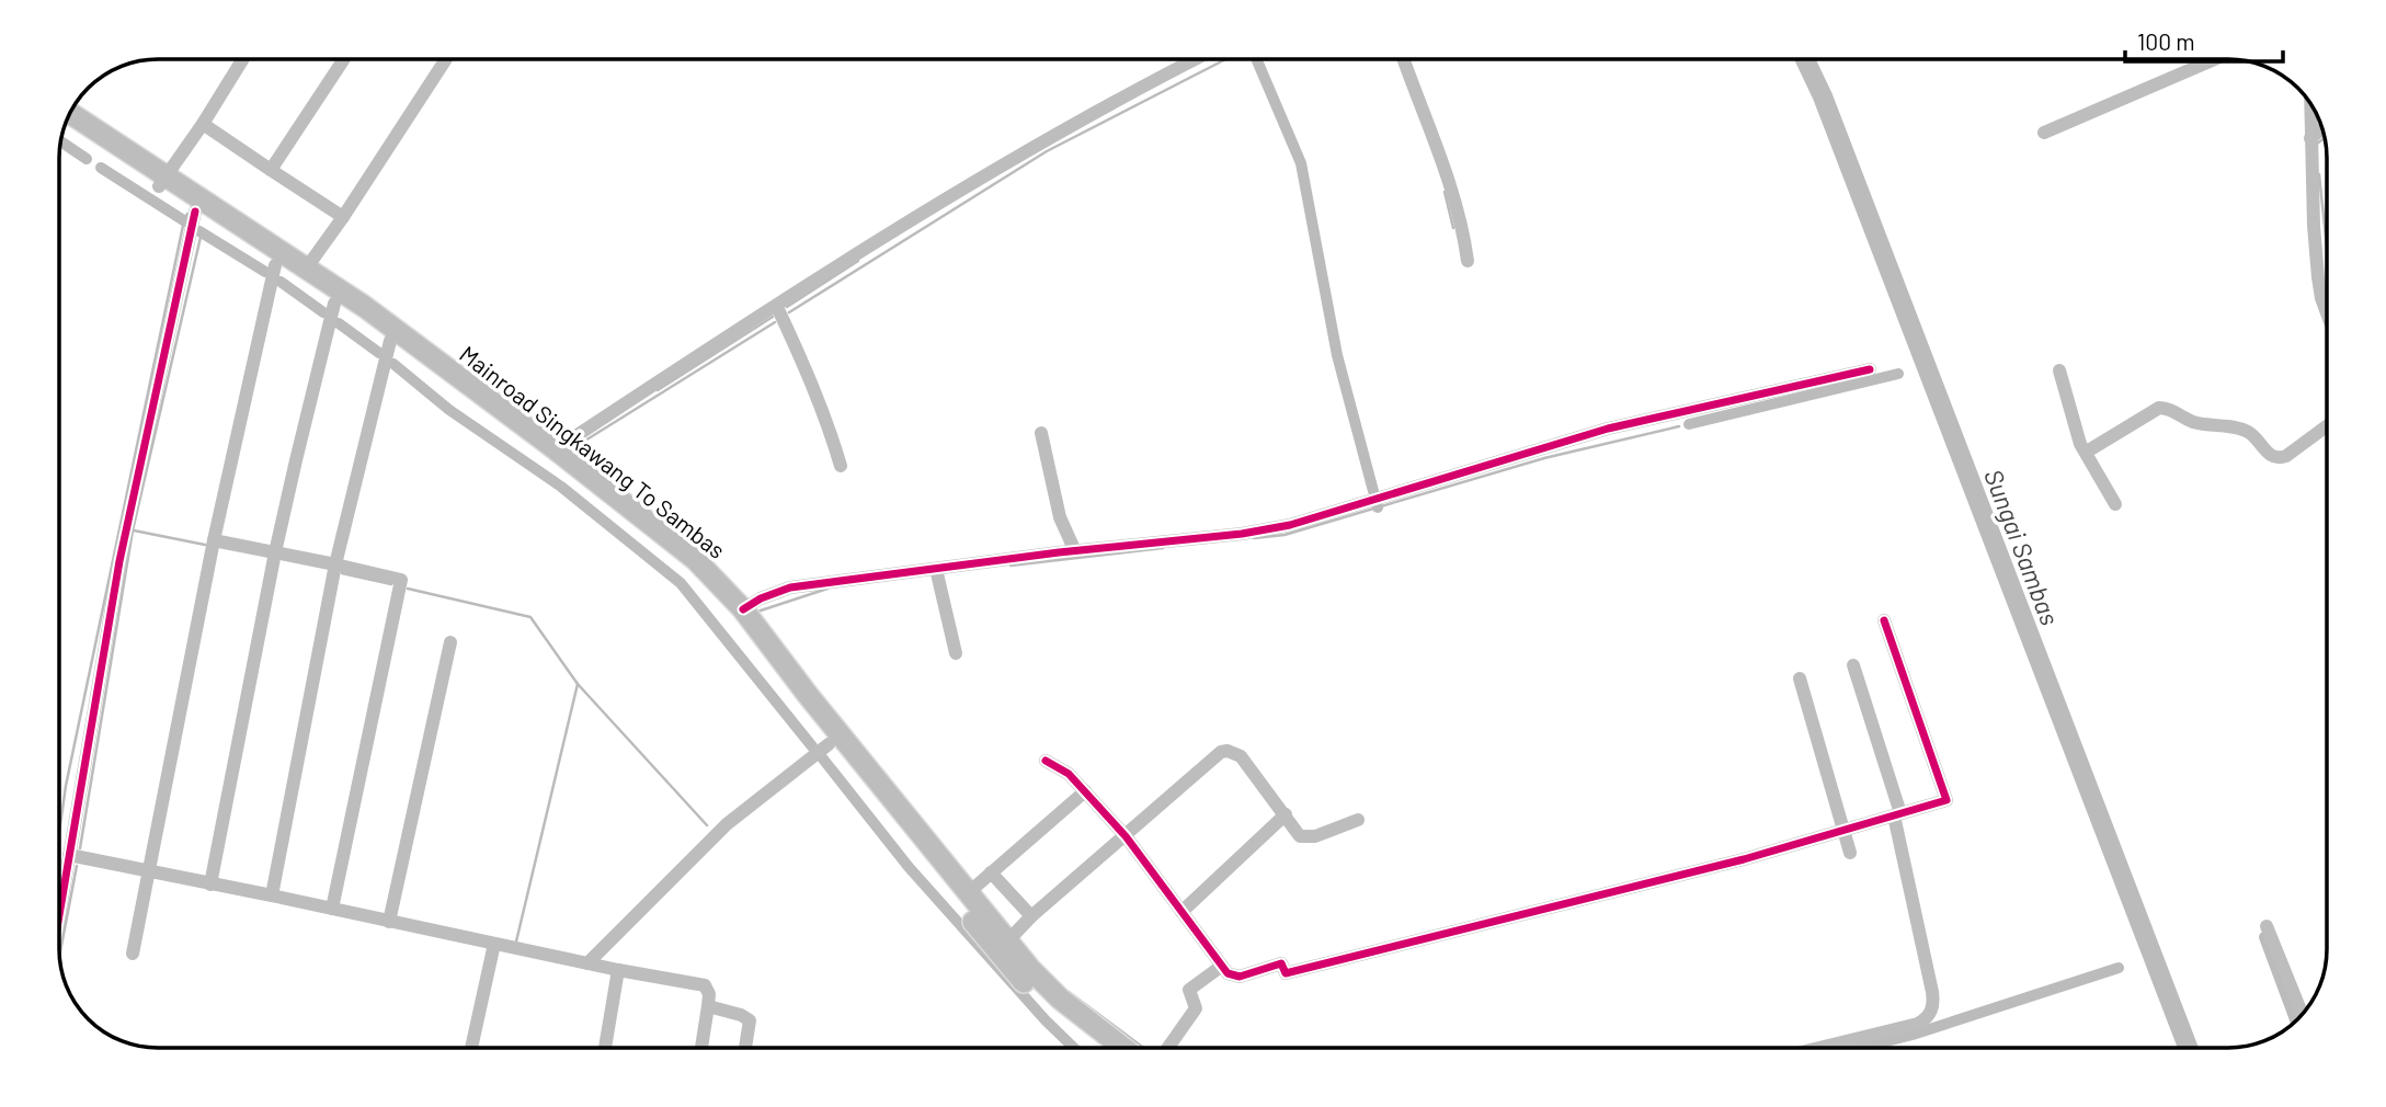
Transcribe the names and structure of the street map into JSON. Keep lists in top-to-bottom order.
{
  "streets": {
    "highway": ["Mainroad Singkawang To Sambas"]
  },
  "water": ["Sungai Sambas"],
  "scale_bar": "100 m"
}
